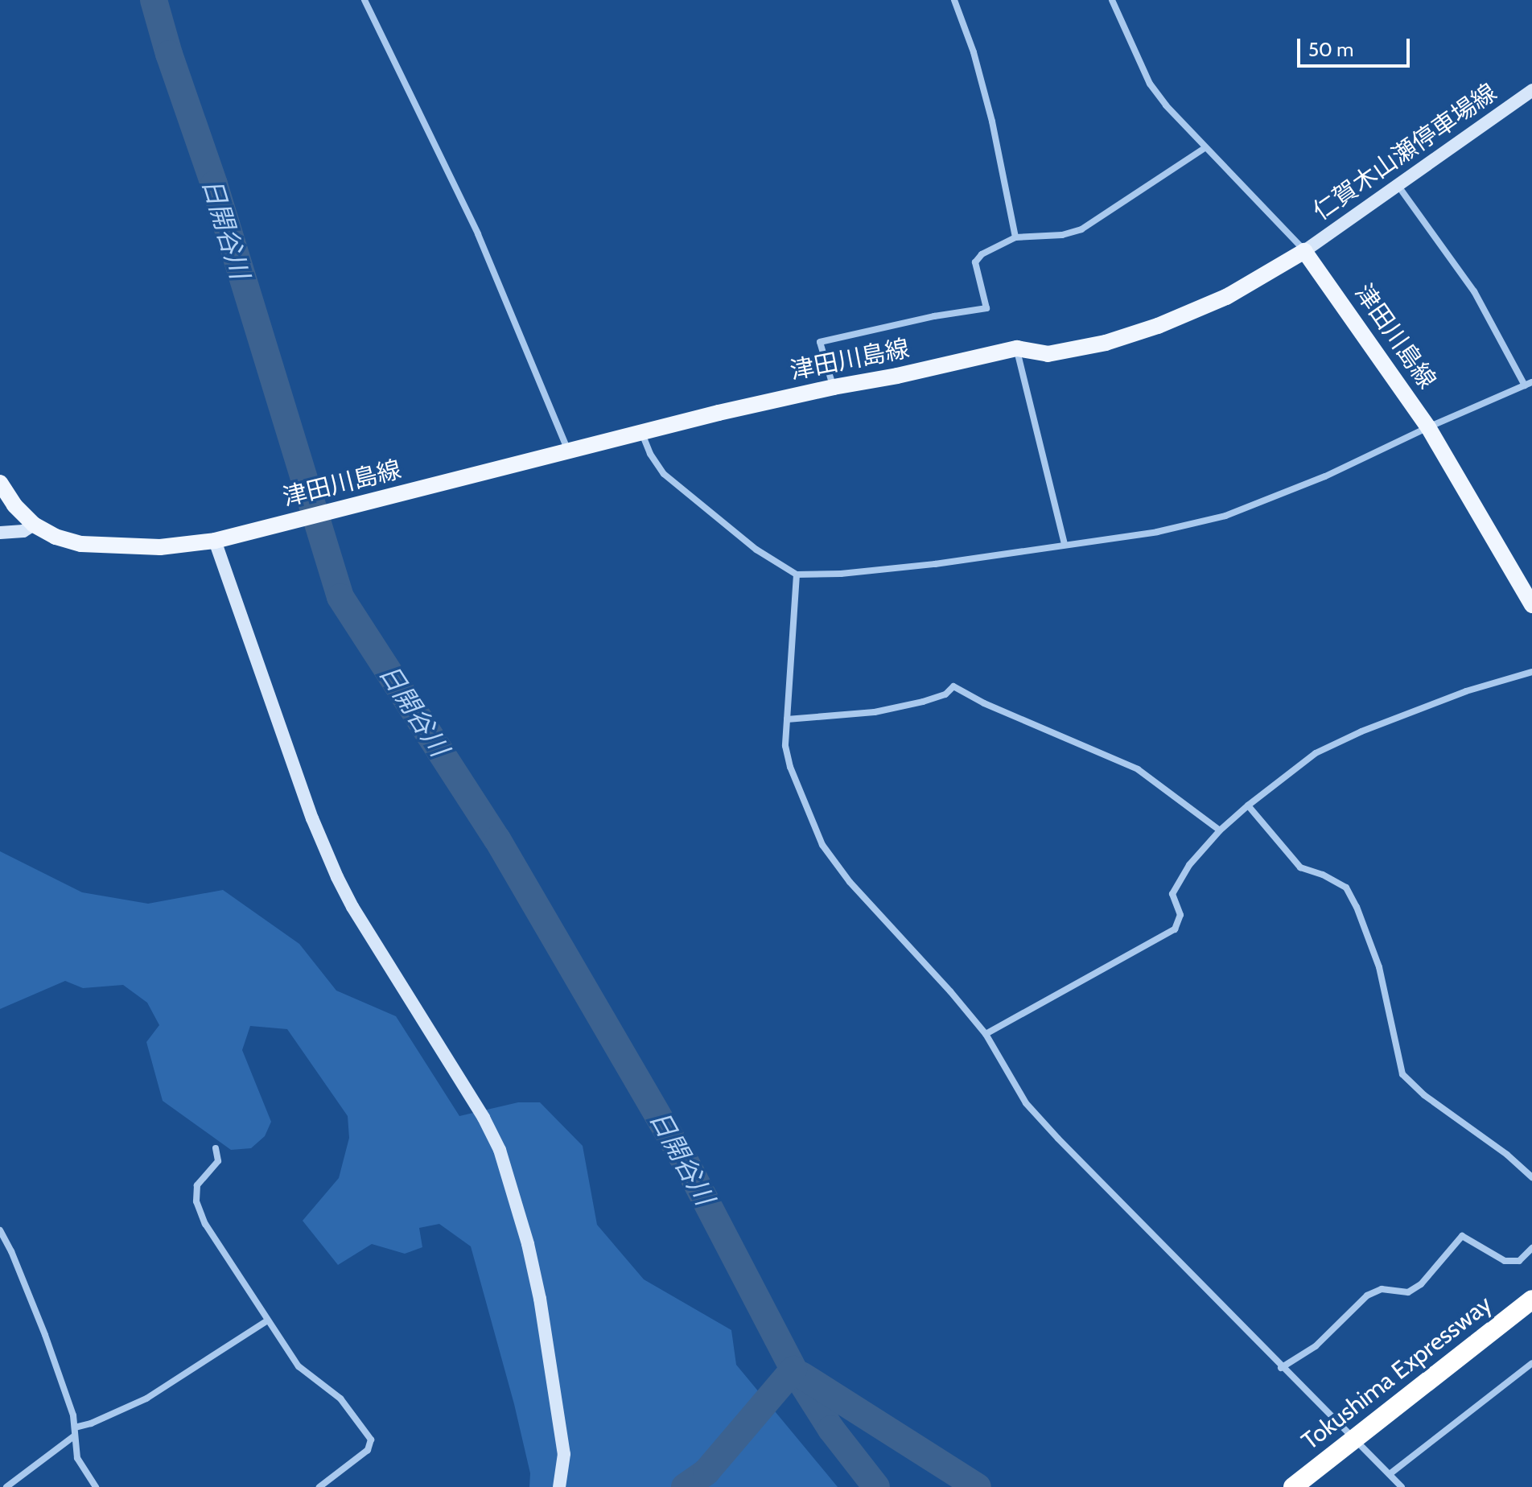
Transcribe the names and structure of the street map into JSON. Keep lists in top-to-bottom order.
{
  "streets": {
    "highway": ["Tokushima Expressway"],
    "main road": ["津田川島線"],
    "street": ["仁賀木山瀬停車場線"]
  },
  "crossings": [
    ["仁賀木山瀬停車場線", "津田川島線"]
  ],
  "water": ["日開谷川"],
  "scale_bar": "50 m"
}
